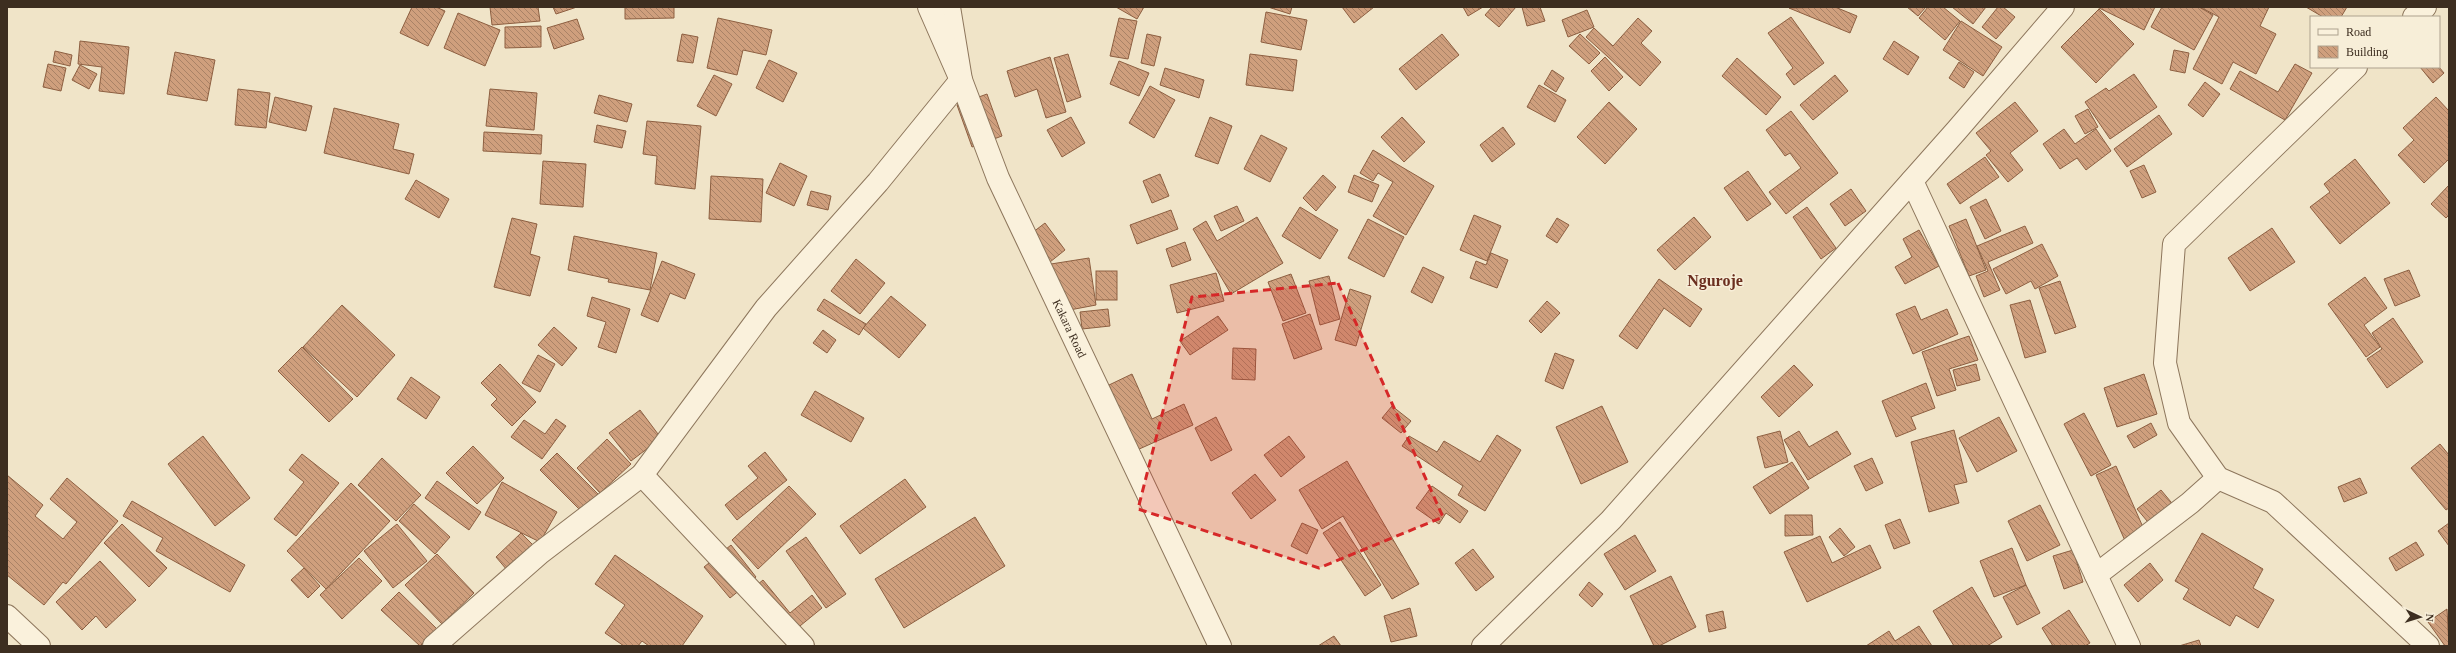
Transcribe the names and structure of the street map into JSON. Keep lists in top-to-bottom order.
{
  "streets": {
    "street": ["Kakara Road"]
  },
  "districts": ["Nguroje"],
  "legend": ["Road", "Building"],
  "north": "right"
}
